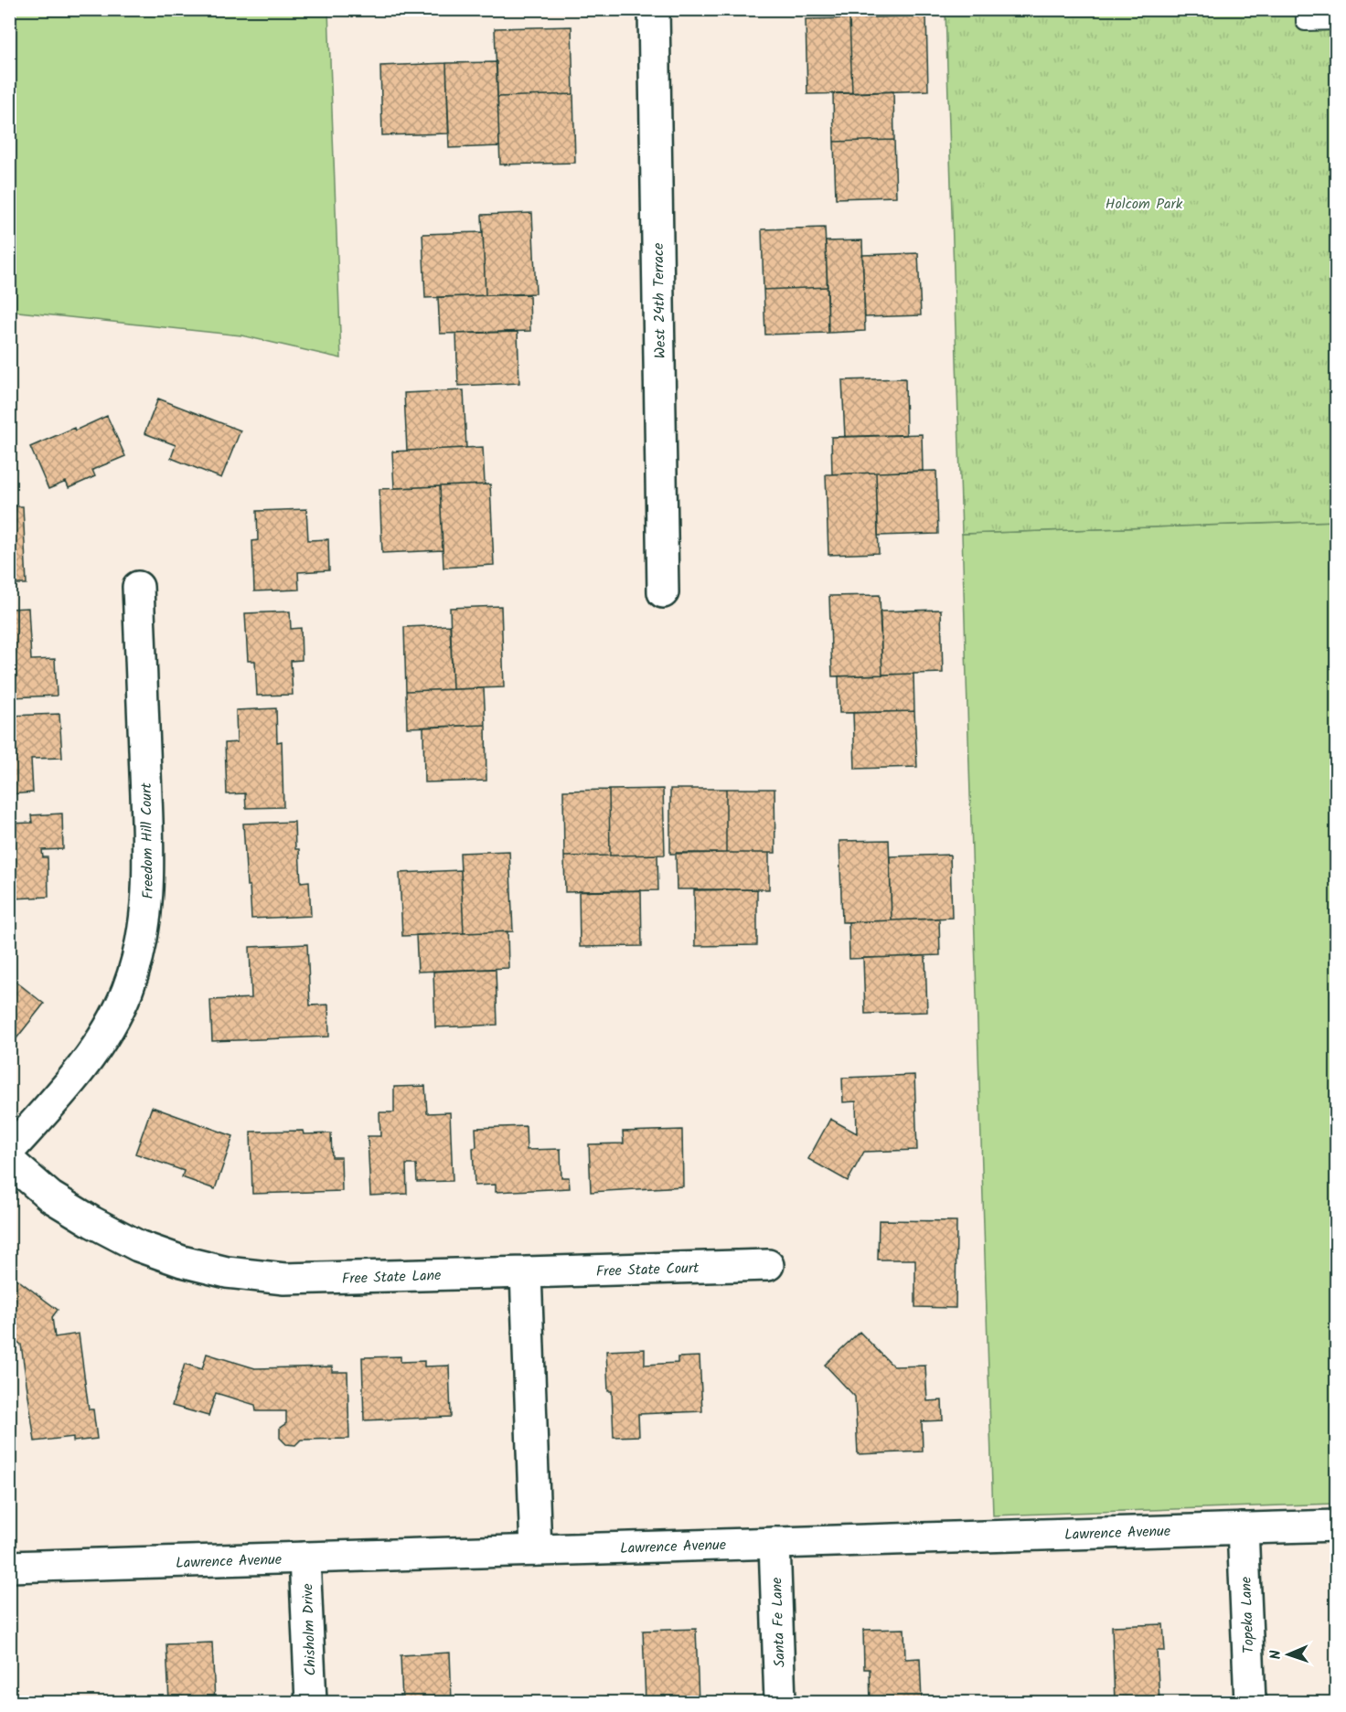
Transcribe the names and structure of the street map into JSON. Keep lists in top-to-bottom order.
{
  "streets": {
    "street": [
      "West 24th Terrace",
      "Freedom Hill Court",
      "Free State Court",
      "Free State Lane",
      "Lawrence Avenue",
      "Topeka Lane",
      "Santa Fe Lane",
      "Chisholm Drive"
    ]
  },
  "crossings": [
    ["Free State Court", "Free State Lane"],
    ["Lawrence Avenue", "Topeka Lane"],
    ["Lawrence Avenue", "Santa Fe Lane"],
    ["Lawrence Avenue", "Chisholm Drive"]
  ],
  "parks": ["Holcom Park"],
  "north": "left"
}
